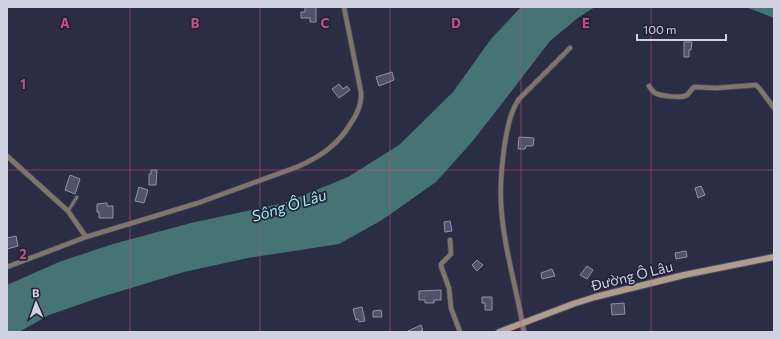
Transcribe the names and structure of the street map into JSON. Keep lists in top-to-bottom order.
{
  "streets": {
    "main road": ["Đường Ô Lâu"]
  },
  "water": ["Sông Ô Lâu"],
  "scale_bar": "100 m",
  "north": "top",
  "grid": {
    "columns": [
      "A",
      "B",
      "C",
      "D",
      "E"
    ],
    "rows": ["1", "2"]
  }
}
